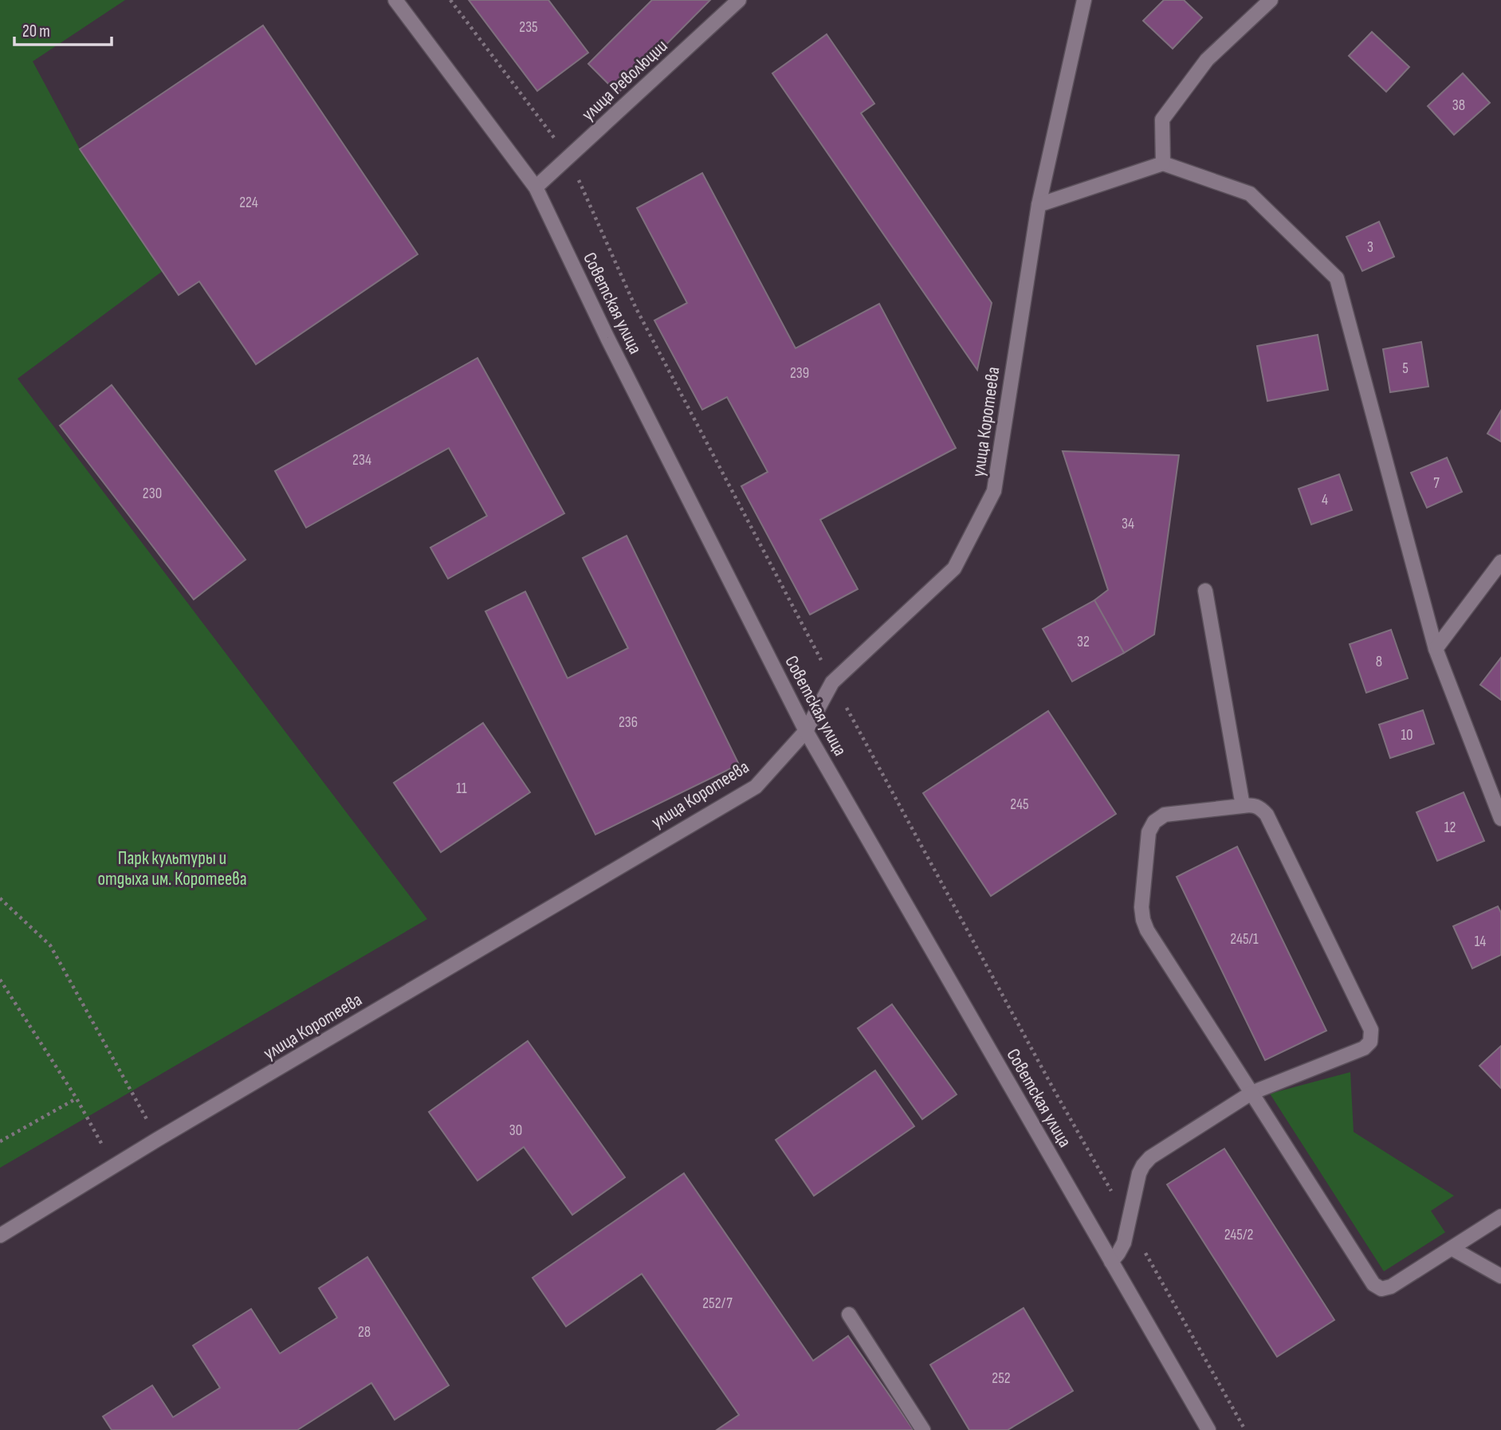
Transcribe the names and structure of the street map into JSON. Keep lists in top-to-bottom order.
{
  "streets": {
    "street": ["улица Революции", "Советская улица", "улица Коротеева"]
  },
  "crossings": [
    ["улица Революции", "Советская улица"],
    ["Советская улица", "улица Коротеева"]
  ],
  "parks": ["Парк культуры и отдыха им. Коротеева"],
  "house_numbers": [
    "235",
    "38",
    "224",
    "3",
    "5",
    "239",
    "234",
    "7",
    "230",
    "4",
    "34",
    "32",
    "8",
    "236",
    "10",
    "11",
    "245",
    "12",
    "245/1",
    "14",
    "30",
    "245/2",
    "252/7",
    "28",
    "252"
  ],
  "scale_bar": "20 m"
}
